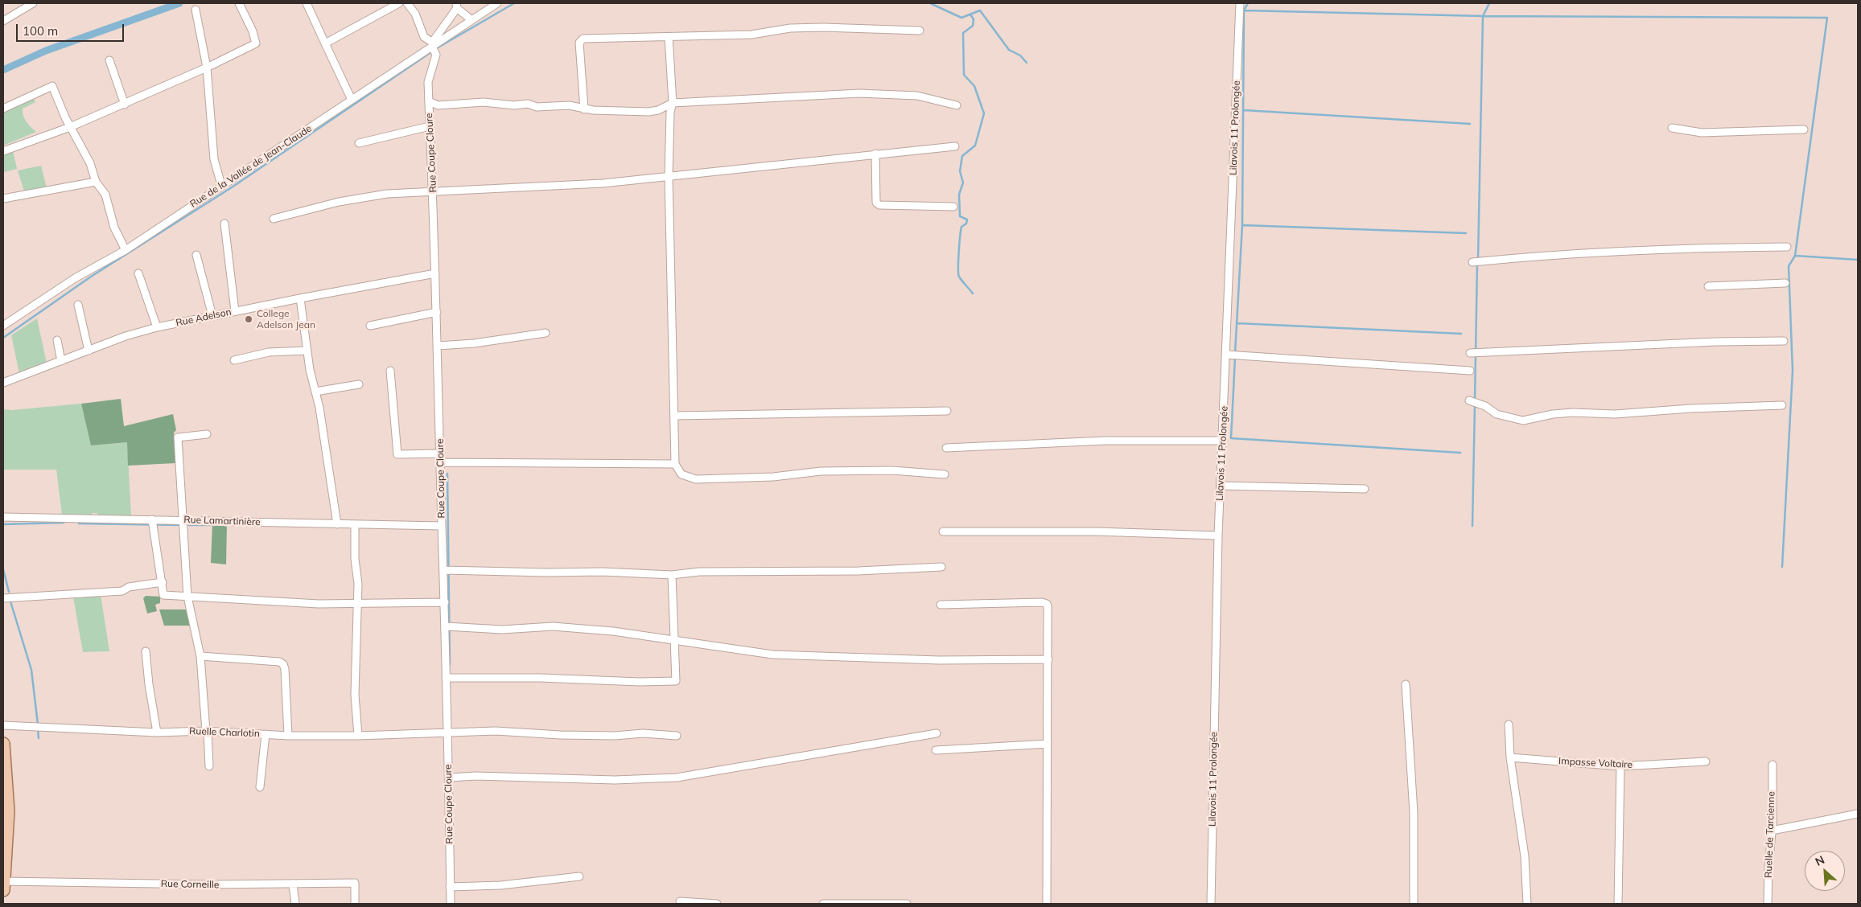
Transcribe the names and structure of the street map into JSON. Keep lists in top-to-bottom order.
{
  "streets": {
    "street": [
      "Lilavois 11 Prolongée",
      "Rue Coupe Cloure",
      "Rue de la Vallée de Jean-Claude",
      "Rue Adelson",
      "Rue Lamartinière",
      "Ruelle Charlotin",
      "Impasse Voltaire",
      "Ruelle de Tarcienne",
      "Rue Corneille"
    ]
  },
  "crossings": [
    ["Rue Coupe Cloure", "Rue de la Vallée de Jean-Claude"],
    ["Rue Coupe Cloure", "Rue Adelson"],
    ["Rue Coupe Cloure", "Rue Lamartinière"],
    ["Rue Coupe Cloure", "Ruelle Charlotin"]
  ],
  "places": ["College Adelson Jean"],
  "scale_bar": "100 m",
  "north": "top left"
}
